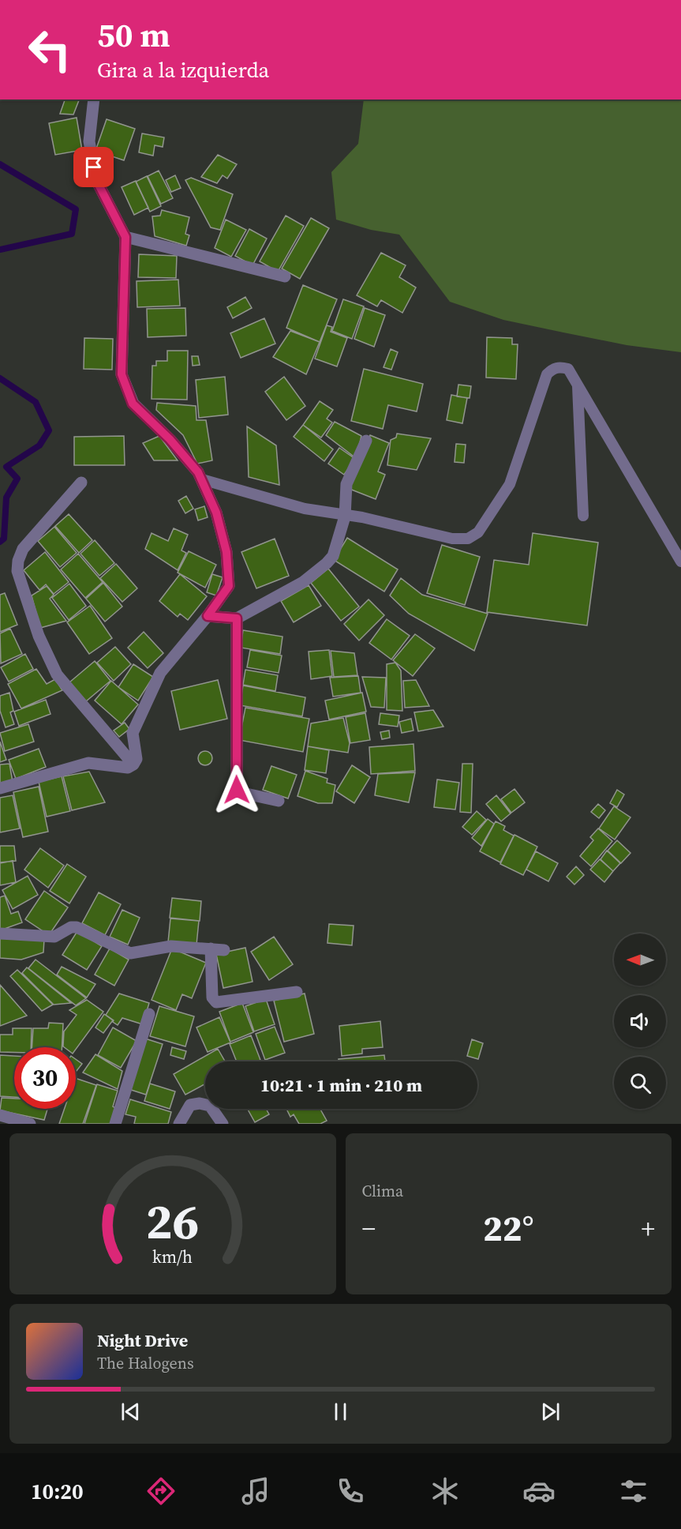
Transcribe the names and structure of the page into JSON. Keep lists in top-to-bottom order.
{
  "north": "left",
  "page": {
    "turn": ["50 m", "Gira a la izquierda"],
    "limit": "30",
    "trip": "10:21 · 1 min · 210 m",
    "tile": "Clima",
    "heat": ["−", "22°", "+"],
    "song": ["Night Drive", "The Halogens"],
    "tabs": "10:20",
    "gauge": ["26", "km/h"]
  }
}
